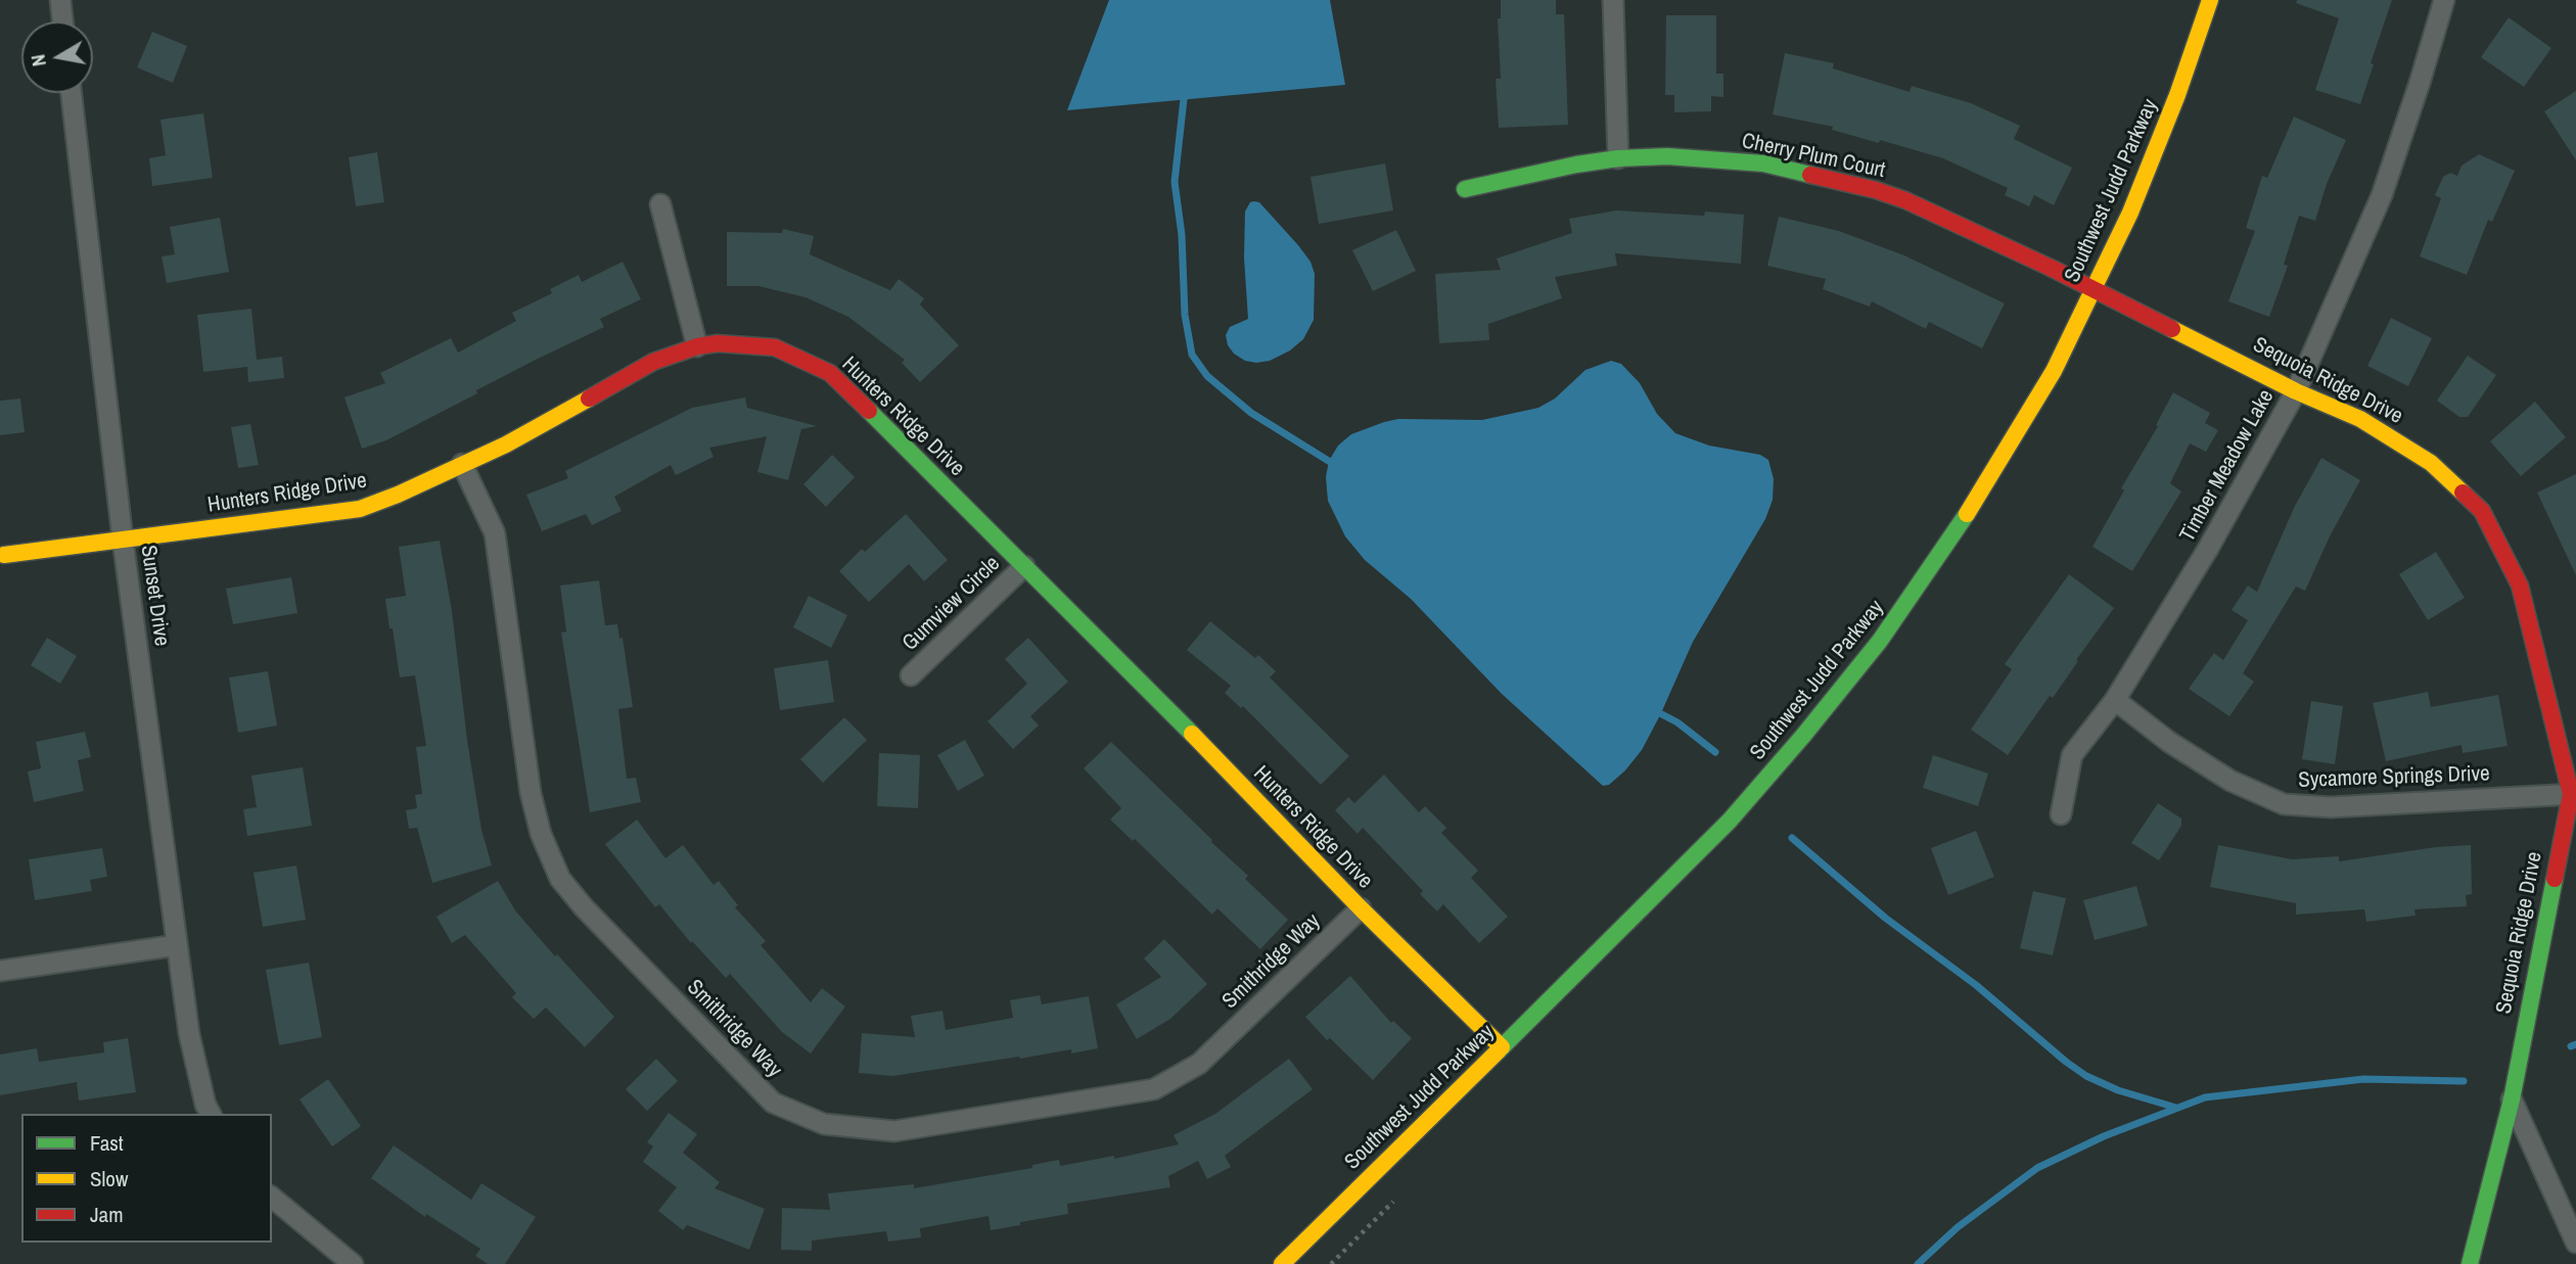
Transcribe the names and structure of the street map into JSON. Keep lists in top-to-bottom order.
{
  "streets": {
    "main road": [
      "Cherry Plum Court",
      "Southwest Judd Parkway",
      "Sequoia Ridge Drive",
      "Hunters Ridge Drive"
    ],
    "street": [
      "Timber Meadow Lake",
      "Sunset Drive",
      "Gumview Circle",
      "Sycamore Springs Drive",
      "Smithridge Way"
    ]
  },
  "crossings": [
    ["Cherry Plum Court", "Southwest Judd Parkway"],
    ["Cherry Plum Court", "Sequoia Ridge Drive"],
    ["Southwest Judd Parkway", "Sequoia Ridge Drive"],
    ["Southwest Judd Parkway", "Hunters Ridge Drive"],
    ["Sequoia Ridge Drive", "Timber Meadow Lake"],
    ["Sequoia Ridge Drive", "Sycamore Springs Drive"],
    ["Hunters Ridge Drive", "Sunset Drive"],
    ["Hunters Ridge Drive", "Gumview Circle"],
    ["Hunters Ridge Drive", "Smithridge Way"],
    ["Timber Meadow Lake", "Sycamore Springs Drive"]
  ],
  "legend": ["Fast", "Slow", "Jam"],
  "north": "left"
}
